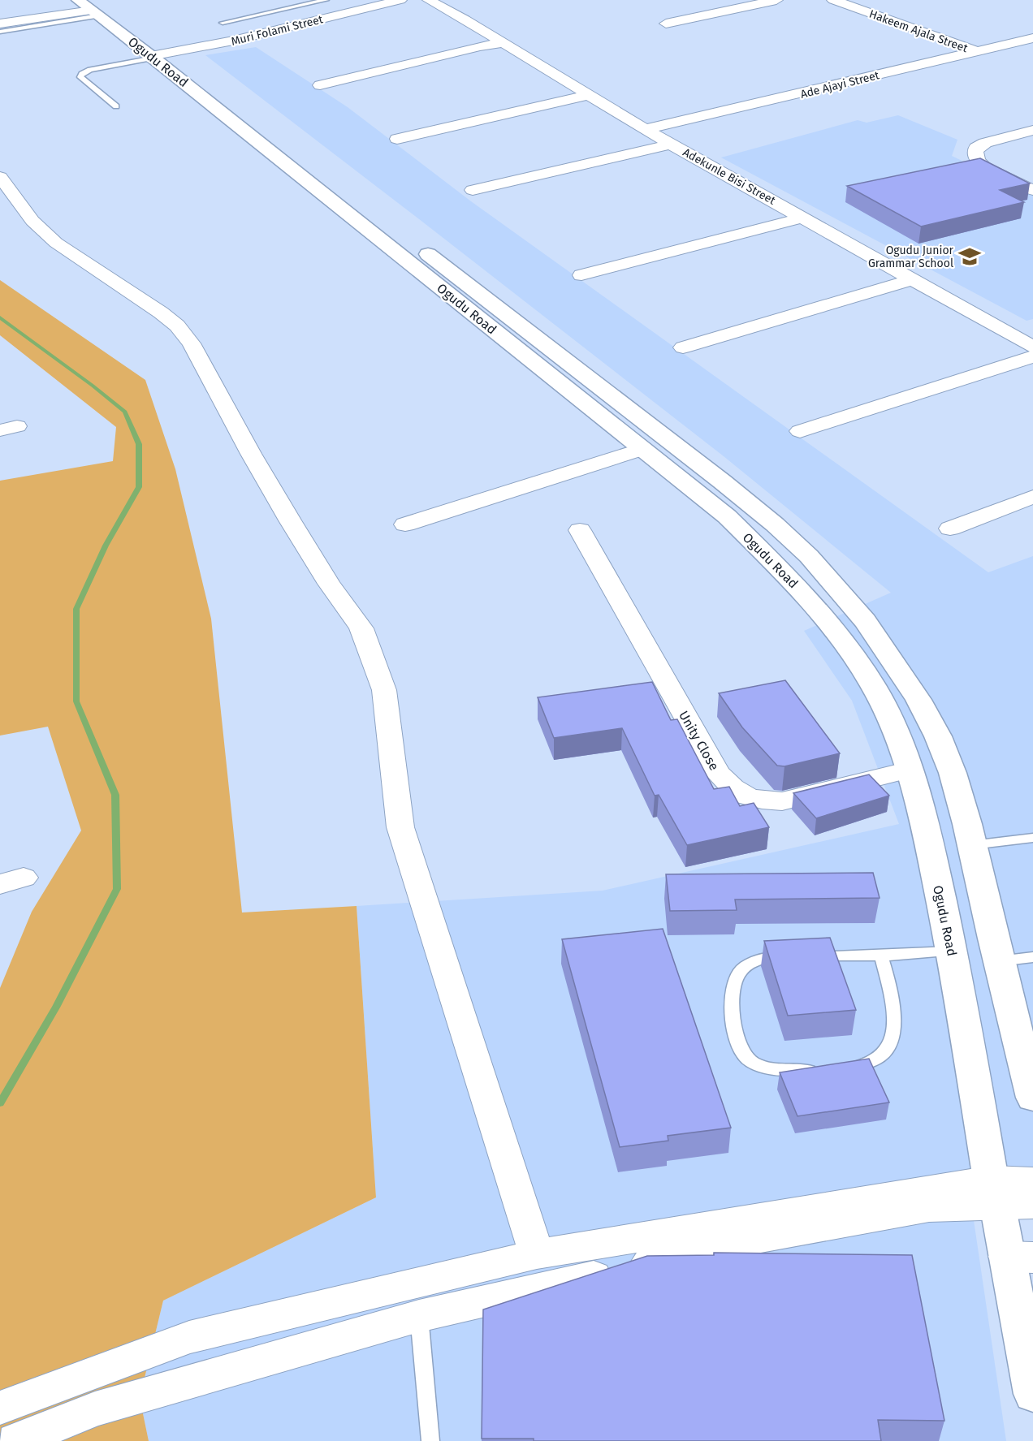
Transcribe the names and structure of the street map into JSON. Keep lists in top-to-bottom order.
{
  "streets": {
    "main road": ["Ogudu Road"],
    "street": [
      "Muri Folami Street",
      "Hakeem Ajala Street",
      "Ade Ajayi Street",
      "Adekunle Bisi Street",
      "Unity Close"
    ]
  },
  "crossings": [
    ["Muri Folami Street", "Ogudu Road"],
    ["Hakeem Ajala Street", "Ade Ajayi Street"],
    ["Ogudu Road", "Unity Close"],
    ["Ade Ajayi Street", "Adekunle Bisi Street"]
  ],
  "places": {
    "school or university": ["Ogudu Junior Grammar School"]
  }
}
